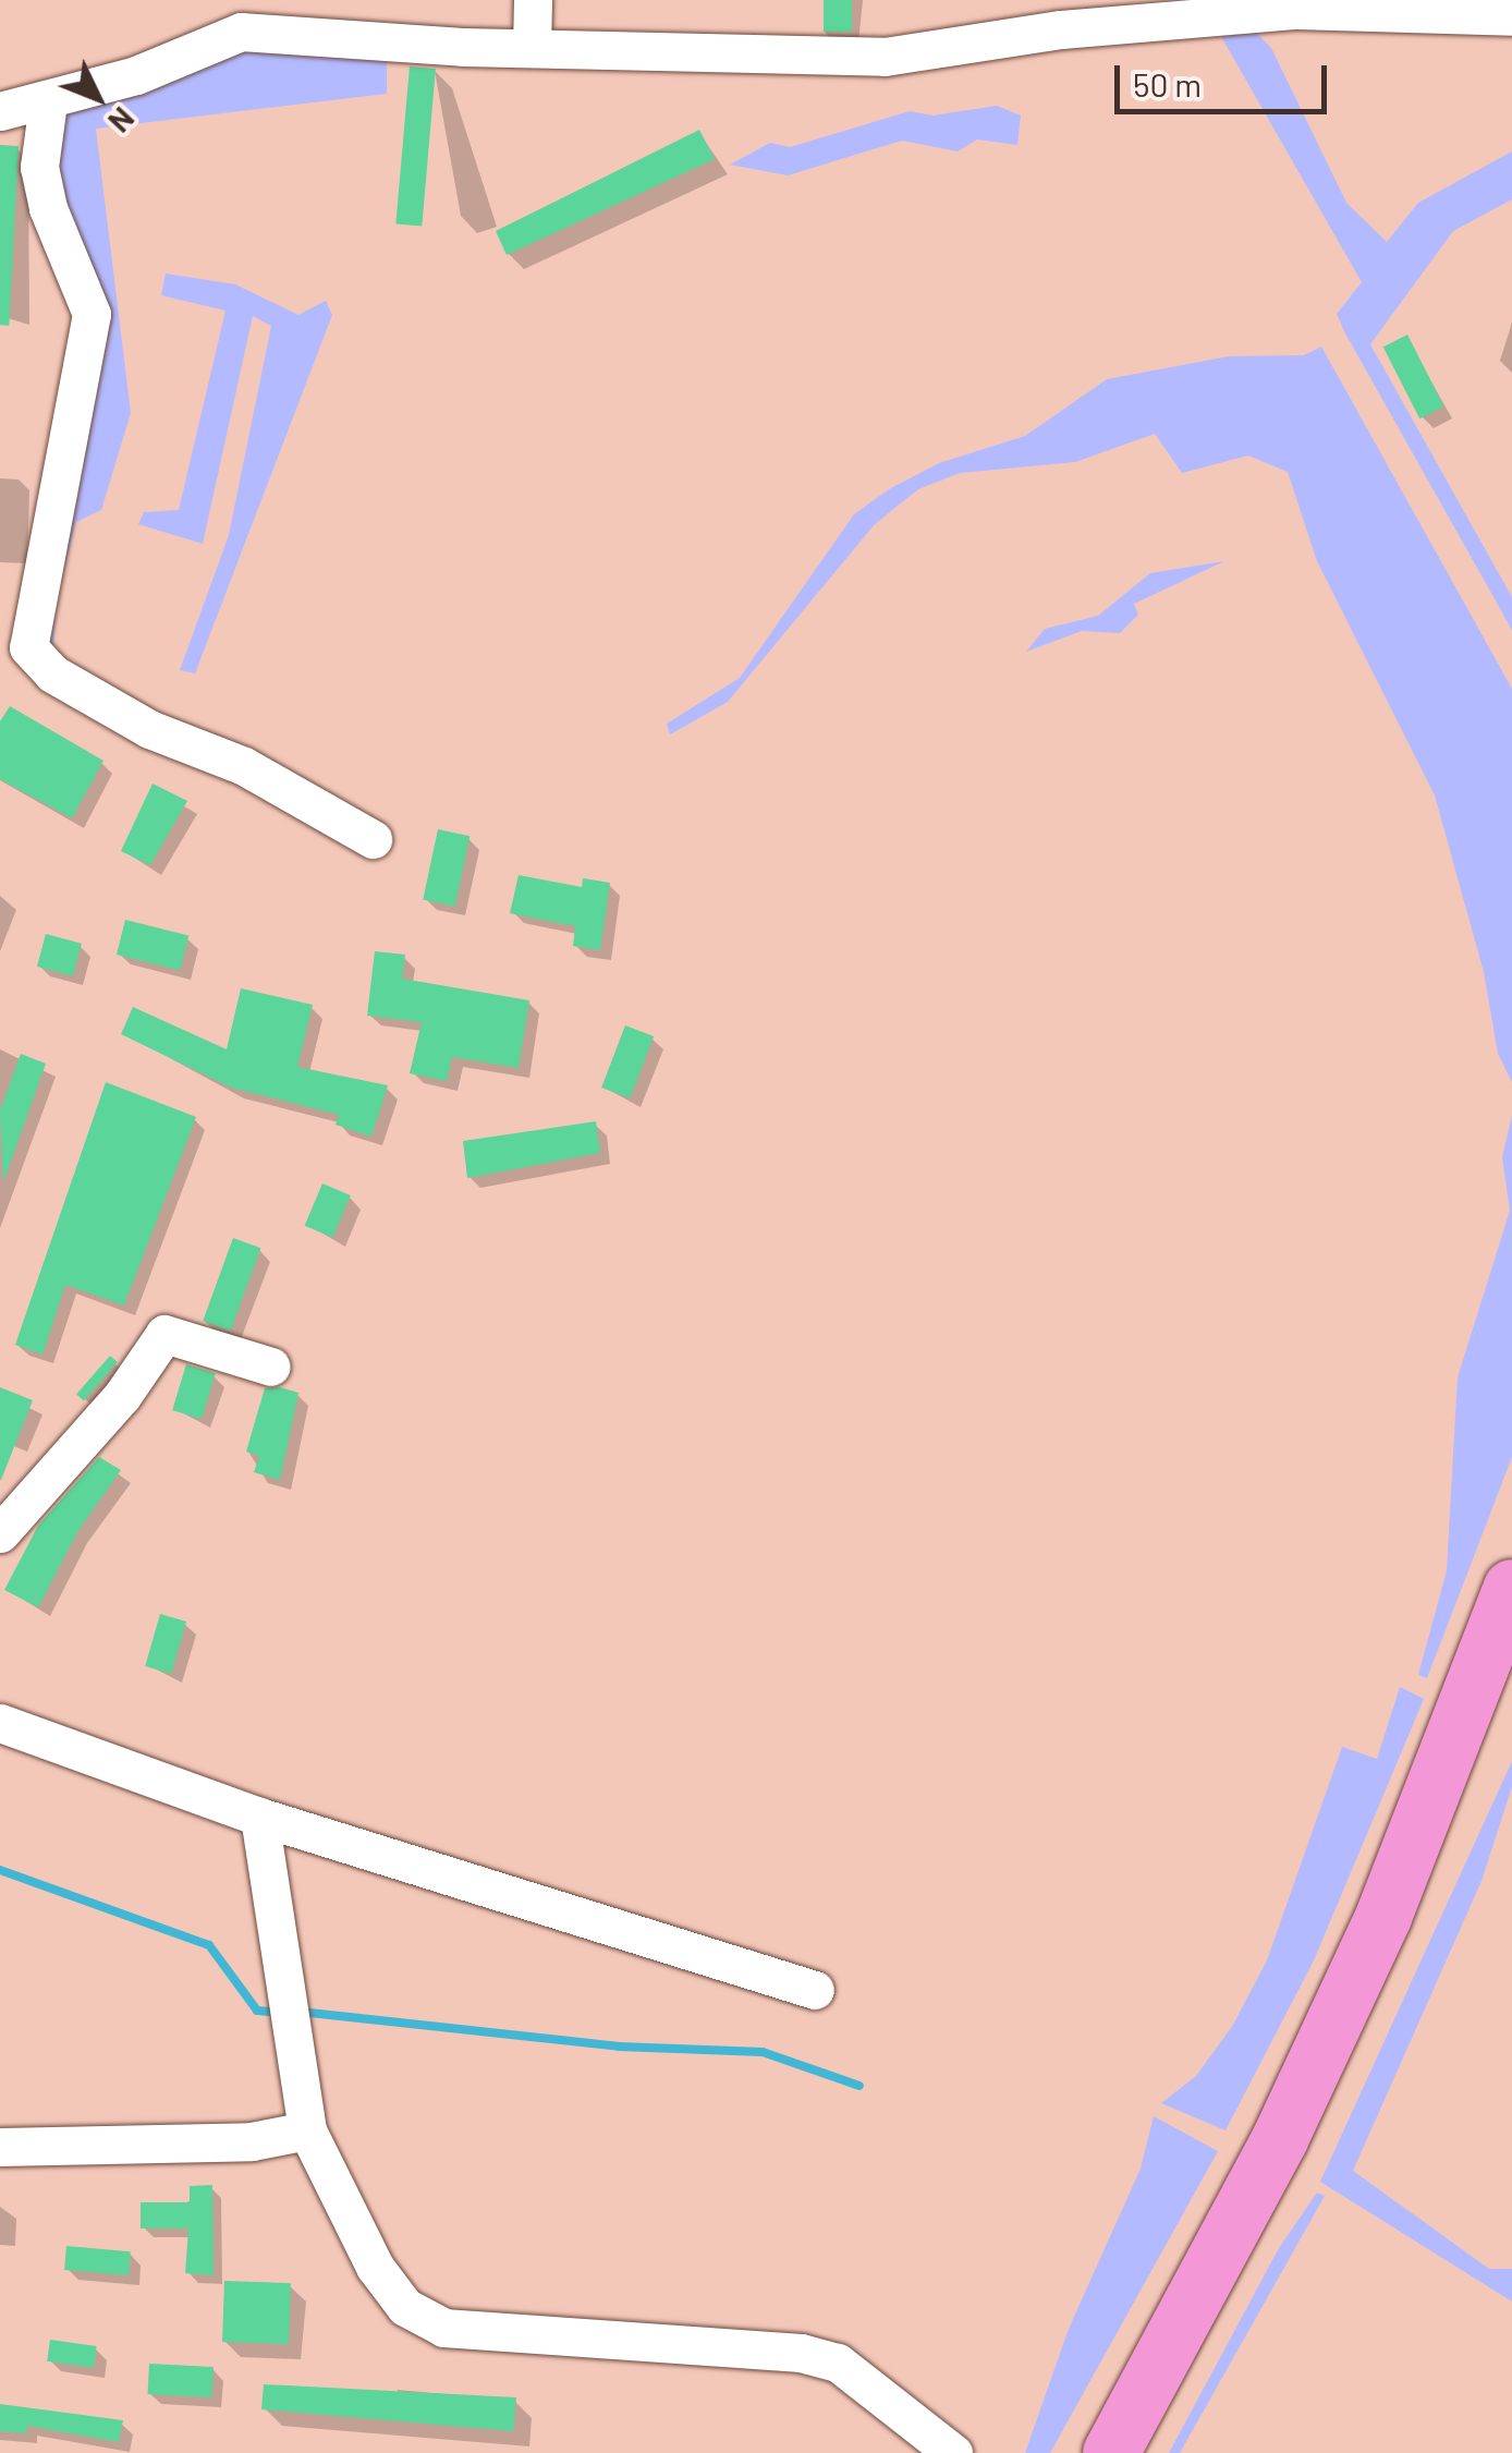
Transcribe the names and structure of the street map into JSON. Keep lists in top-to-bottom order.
{
  "scale_bar": "50 m",
  "north": "bottom right"
}
